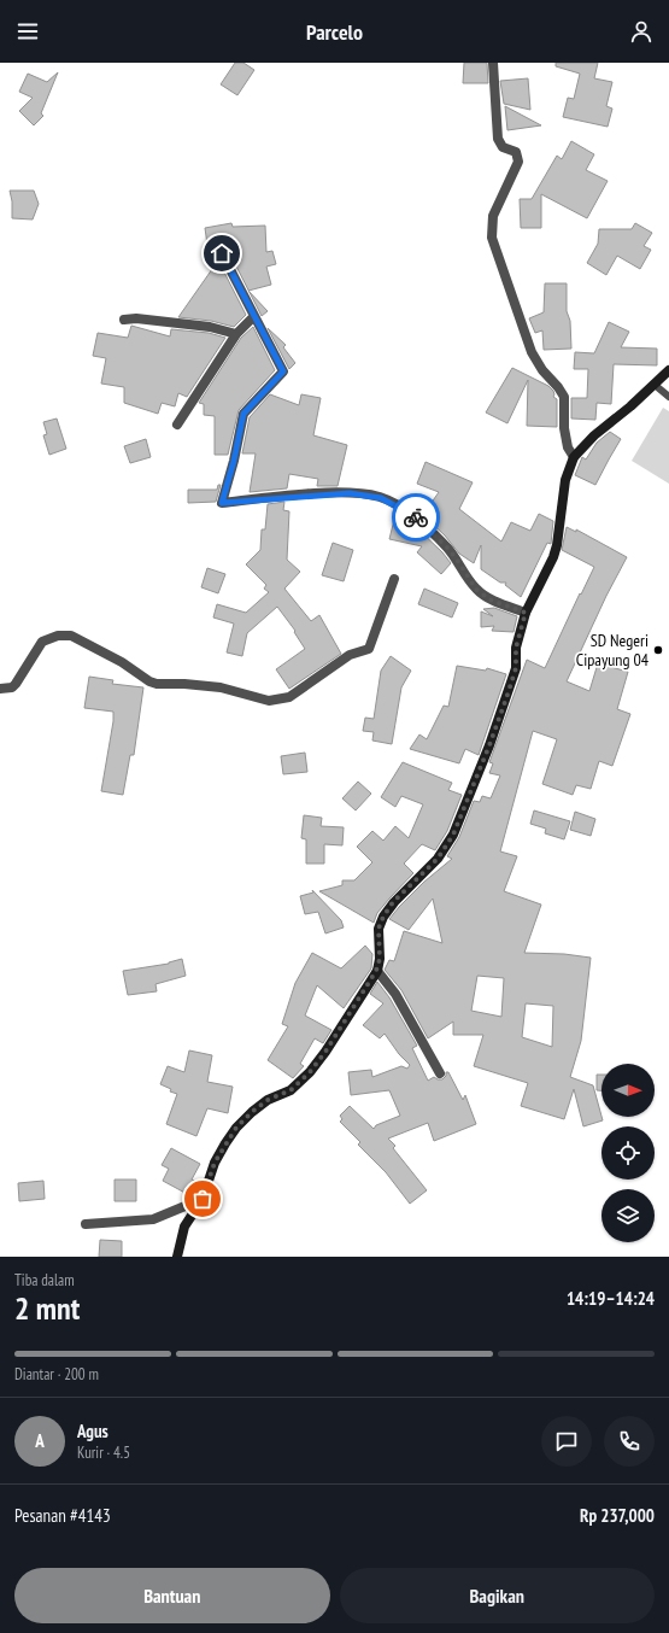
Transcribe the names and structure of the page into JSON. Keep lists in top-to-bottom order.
{
  "places": ["SD Negeri Cipayung 04"],
  "north": "right",
  "page": {
    "header": "Parcelo",
    "heading": ["2 mnt", "Tiba dalam", "14:19–14:24"],
    "panel": [
      "Agus",
      "Kurir · 4.5",
      "Pesanan #4143",
      "Rp 237,000"
    ],
    "bar": "Diantar · 200 m",
    "round": "A",
    "buttons": ["Bantuan", "Bagikan"]
  }
}
